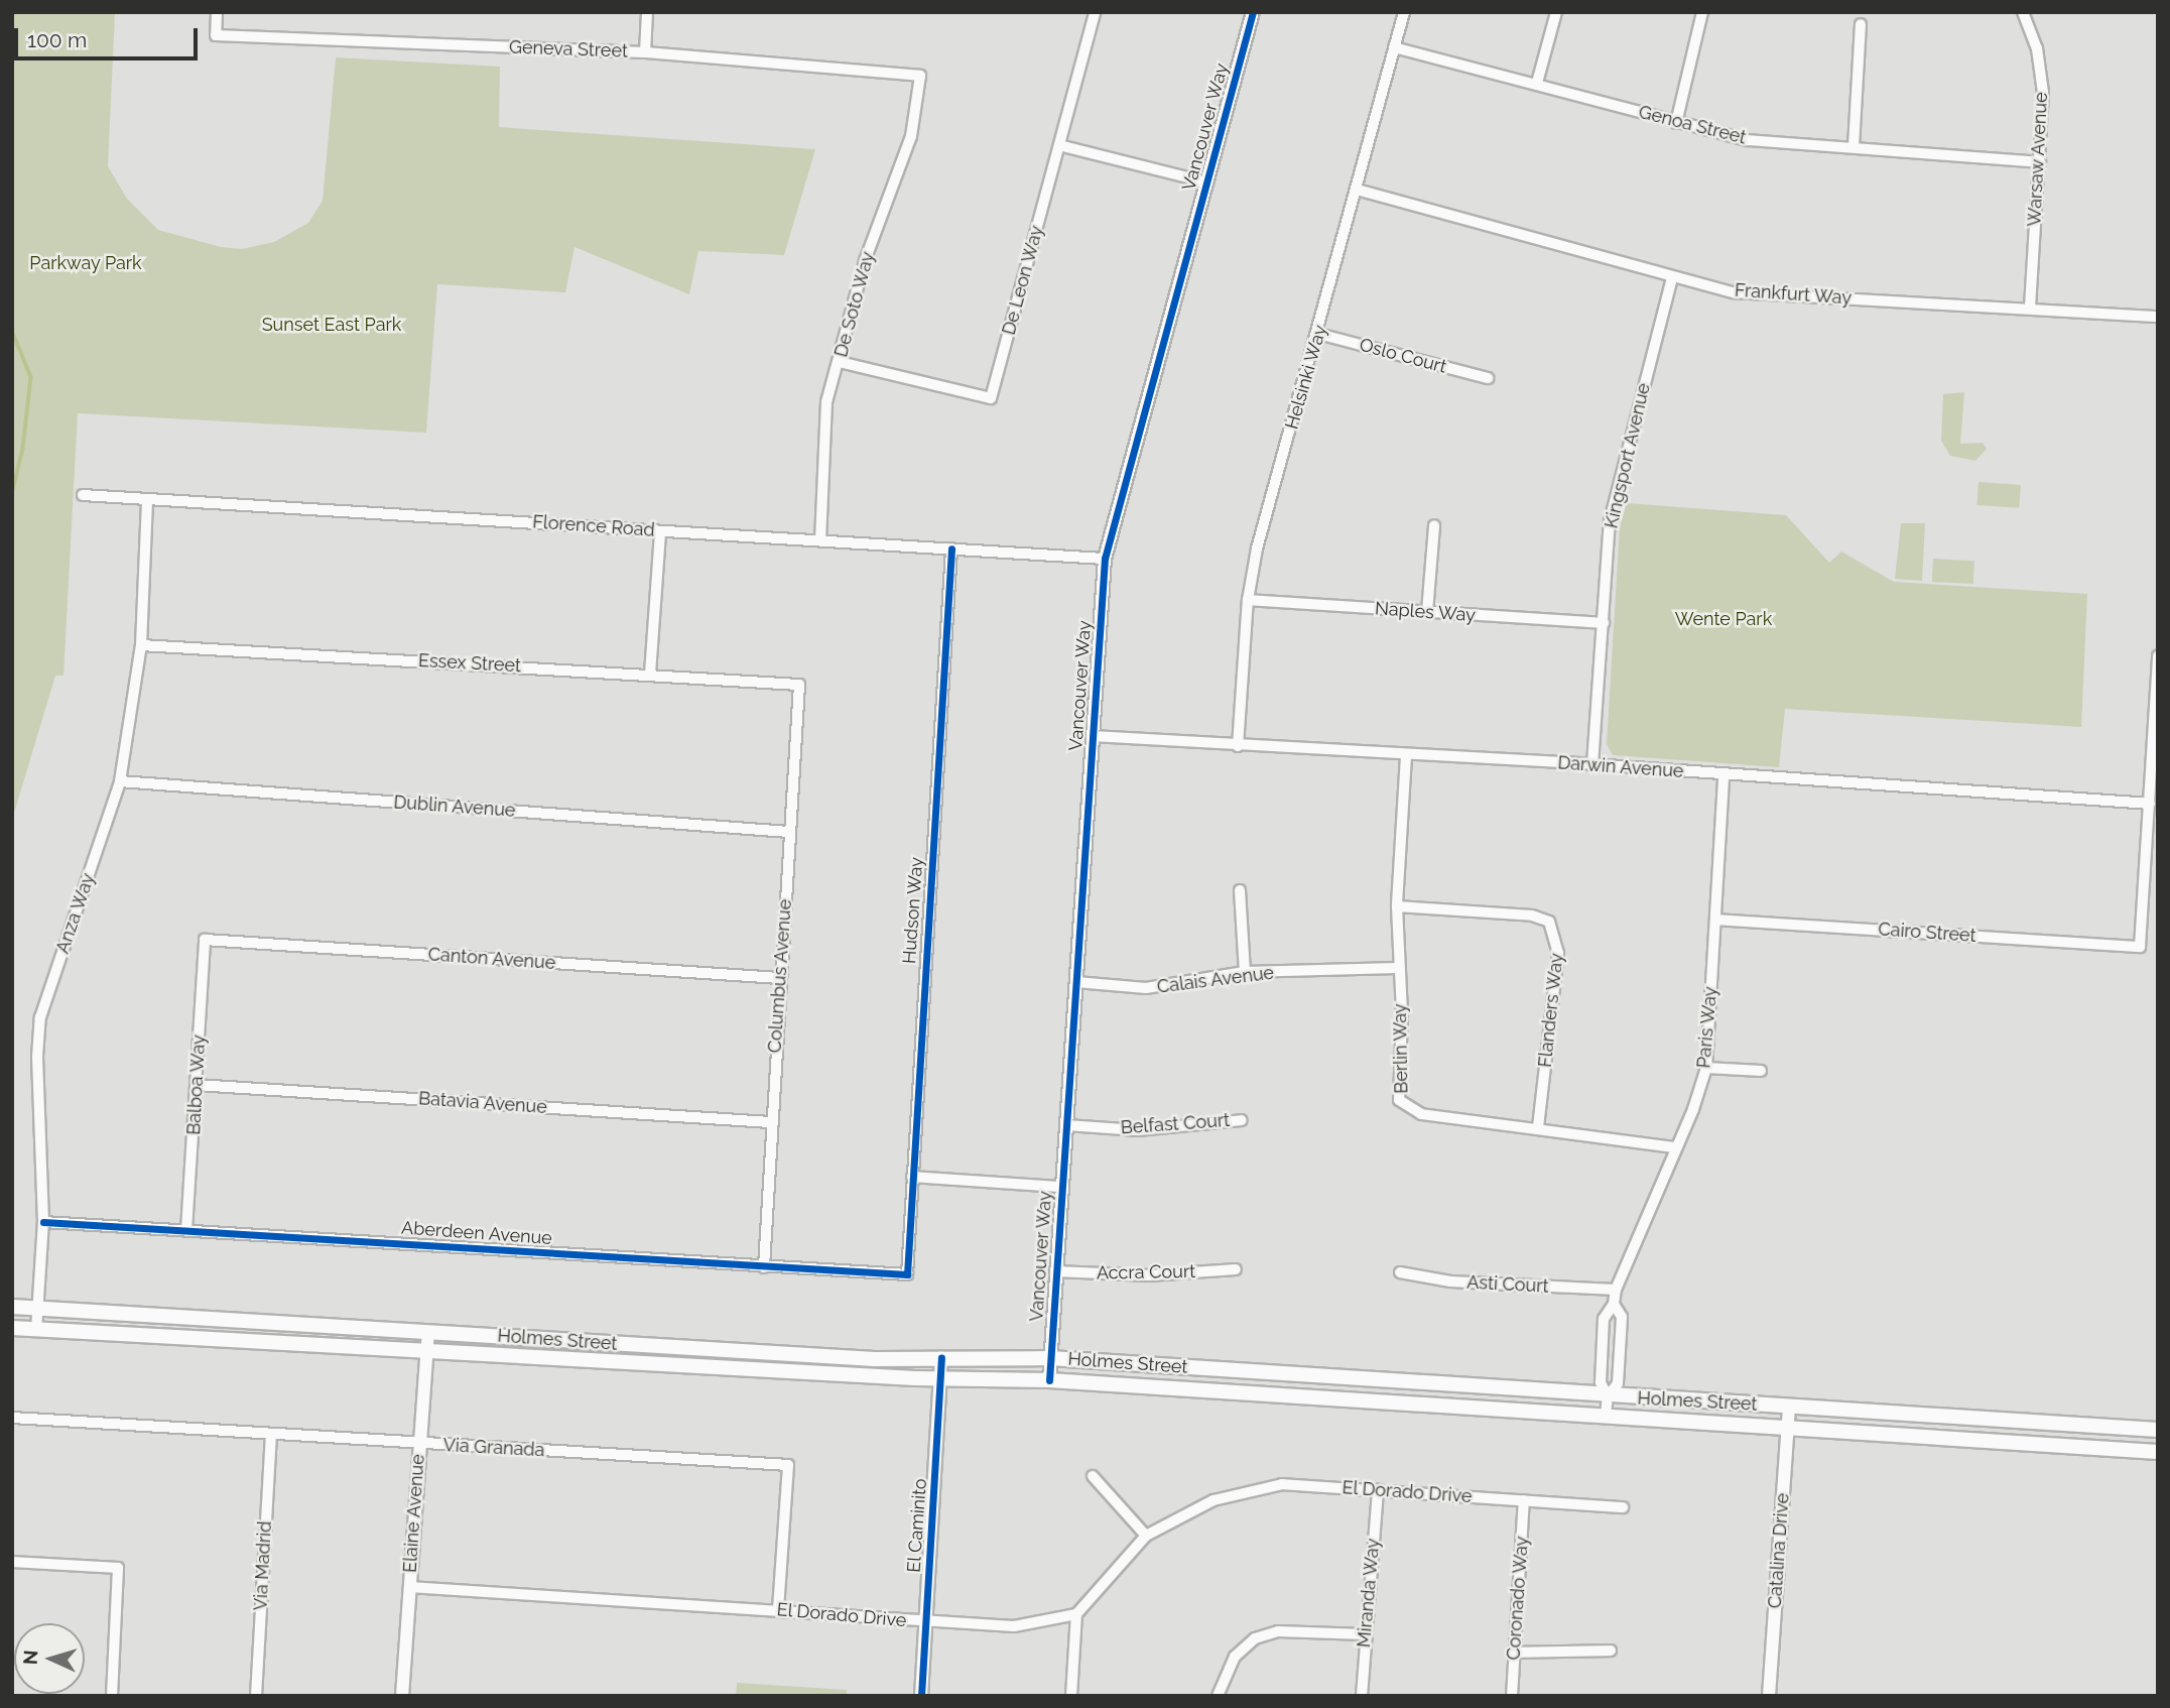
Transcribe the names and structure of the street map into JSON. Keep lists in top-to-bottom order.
{
  "streets": {
    "main road": ["Holmes Street"],
    "street": [
      "Geneva Street",
      "Genoa Street",
      "Vancouver Way",
      "Warsaw Avenue",
      "De Leon Way",
      "Frankfurt Way",
      "De Soto Way",
      "Oslo Court",
      "Helsinki Way",
      "Kingsport Avenue",
      "Florence Road",
      "Naples Way",
      "Essex Street",
      "Darwin Avenue",
      "Dublin Avenue",
      "Hudson Way",
      "Anza Way",
      "Cairo Street",
      "Canton Avenue",
      "Columbus Avenue",
      "Calais Avenue",
      "Flanders Way",
      "Paris Way",
      "Berlin Way",
      "Balboa Way",
      "Batavia Avenue",
      "Belfast Court",
      "Aberdeen Avenue",
      "Accra Court",
      "Asti Court",
      "Via Granada",
      "El Dorado Drive",
      "Elaine Avenue",
      "El Caminito",
      "Catalina Drive",
      "Via Madrid",
      "Miranda Way",
      "Coronado Way"
    ]
  },
  "crossings": [
    ["Geneva Street", "De Soto Way"],
    ["Genoa Street", "Warsaw Avenue"],
    ["Genoa Street", "Helsinki Way"],
    ["Vancouver Way", "Florence Road"],
    ["Vancouver Way", "Darwin Avenue"],
    ["Vancouver Way", "Calais Avenue"],
    ["Vancouver Way", "Belfast Court"],
    ["Vancouver Way", "Accra Court"],
    ["Vancouver Way", "Holmes Street"],
    ["Warsaw Avenue", "Frankfurt Way"],
    ["De Leon Way", "De Soto Way"],
    ["Frankfurt Way", "Helsinki Way"],
    ["Frankfurt Way", "Kingsport Avenue"],
    ["De Soto Way", "Florence Road"],
    ["Oslo Court", "Helsinki Way"],
    ["Helsinki Way", "Naples Way"],
    ["Helsinki Way", "Darwin Avenue"],
    ["Kingsport Avenue", "Naples Way"],
    ["Kingsport Avenue", "Darwin Avenue"],
    ["Florence Road", "Hudson Way"],
    ["Florence Road", "Anza Way"],
    ["Essex Street", "Anza Way"],
    ["Essex Street", "Columbus Avenue"],
    ["Darwin Avenue", "Cairo Street"],
    ["Darwin Avenue", "Paris Way"],
    ["Darwin Avenue", "Berlin Way"],
    ["Dublin Avenue", "Anza Way"],
    ["Dublin Avenue", "Columbus Avenue"],
    ["Hudson Way", "Aberdeen Avenue"],
    ["Anza Way", "Aberdeen Avenue"],
    ["Anza Way", "Holmes Street"],
    ["Cairo Street", "Paris Way"],
    ["Canton Avenue", "Columbus Avenue"],
    ["Canton Avenue", "Balboa Way"],
    ["Columbus Avenue", "Batavia Avenue"],
    ["Columbus Avenue", "Aberdeen Avenue"],
    ["Calais Avenue", "Berlin Way"],
    ["Flanders Way", "Berlin Way"],
    ["Paris Way", "Berlin Way"],
    ["Paris Way", "Asti Court"],
    ["Paris Way", "Holmes Street"],
    ["Balboa Way", "Batavia Avenue"],
    ["Balboa Way", "Aberdeen Avenue"],
    ["Holmes Street", "Elaine Avenue"],
    ["Holmes Street", "El Caminito"],
    ["Holmes Street", "Catalina Drive"],
    ["Via Granada", "El Dorado Drive"],
    ["Via Granada", "Elaine Avenue"],
    ["Via Granada", "Via Madrid"],
    ["El Dorado Drive", "Elaine Avenue"],
    ["El Dorado Drive", "El Caminito"],
    ["El Dorado Drive", "Miranda Way"],
    ["El Dorado Drive", "Coronado Way"]
  ],
  "parks": ["Parkway Park", "Sunset East Park", "Wente Park"],
  "scale_bar": "100 m",
  "north": "left"
}
